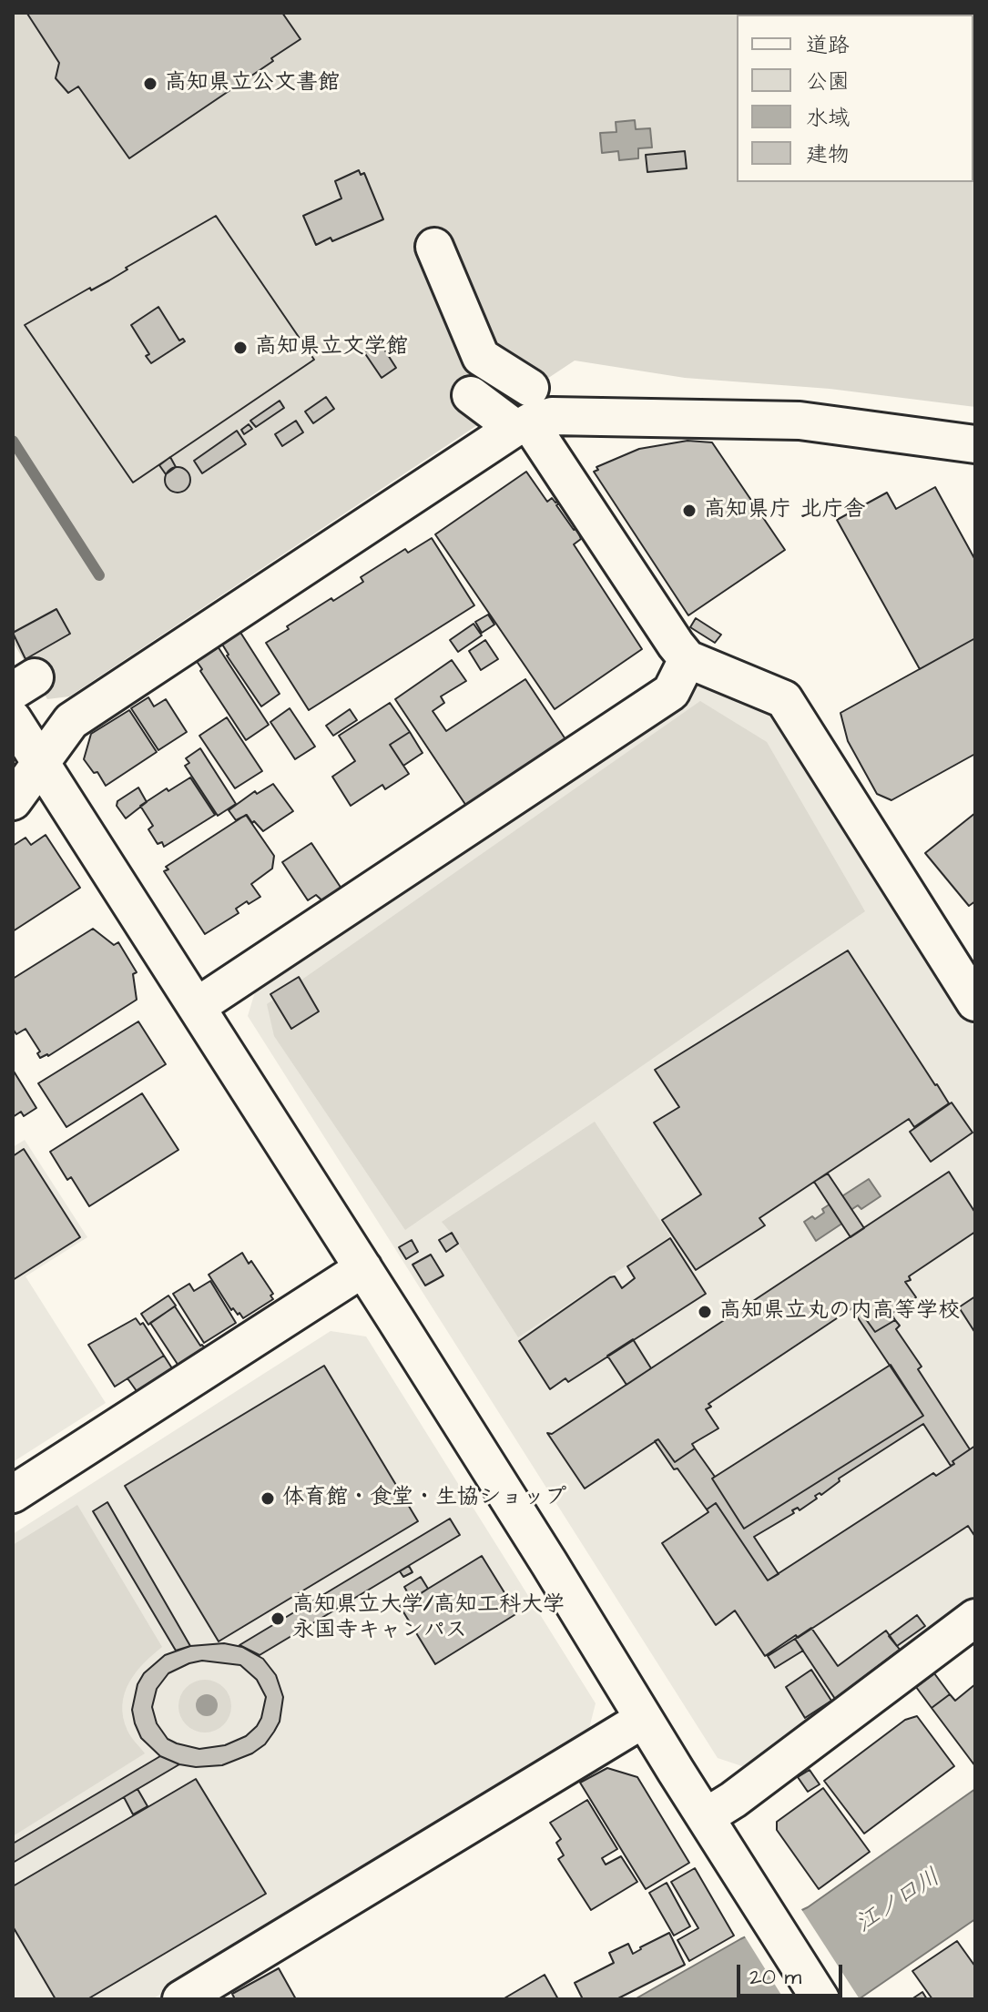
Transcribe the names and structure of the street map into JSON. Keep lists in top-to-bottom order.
{
  "water": ["江ノ口川"],
  "places": [
    "高知県立公文書館",
    "高知県立文学館",
    "高知県庁 北庁舎",
    "高知県立丸の内高等学校",
    "体育館・食堂・生協ショップ",
    "高知県立大学/高知工科大学 永国寺キャンパス"
  ],
  "legend": [
    "道路",
    "公園",
    "水域",
    "建物"
  ],
  "scale_bar": "20 m"
}
